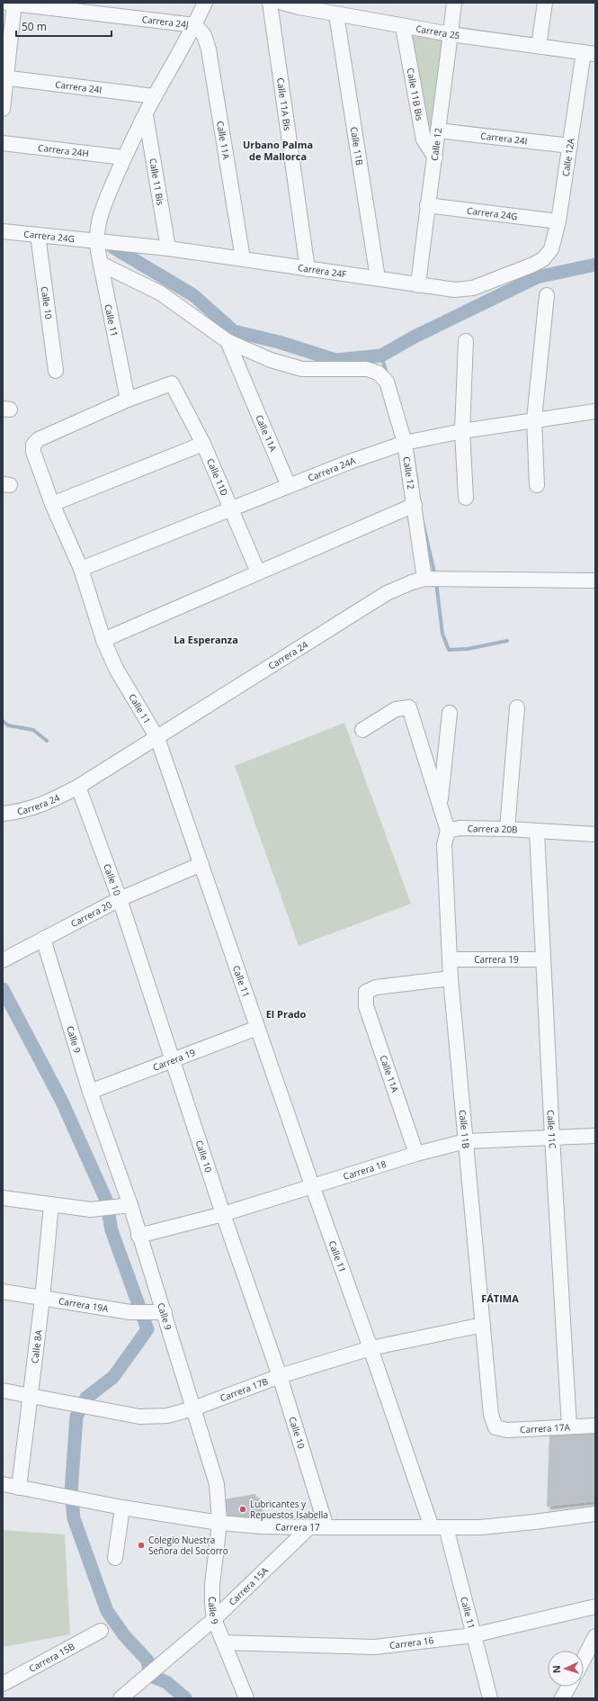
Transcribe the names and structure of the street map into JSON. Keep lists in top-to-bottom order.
{
  "streets": {
    "street": [
      "Carrera 24J",
      "Carrera 25",
      "Carrera 24I",
      "Calle 11B Bis",
      "Calle 11A Bis",
      "Calle 11A",
      "Calle 12",
      "Calle 11B",
      "Carrera 24H",
      "Calle 12A",
      "Calle 11 Bis",
      "Carrera 24G",
      "Carrera 24F",
      "Calle 10",
      "Calle 11",
      "Carrera 24A",
      "Calle 11D",
      "Carrera 24",
      "Carrera 20B",
      "Carrera 20",
      "Carrera 19",
      "Calle 9",
      "Calle 11C",
      "Carrera 18",
      "Carrera 19A",
      "Calle 8A",
      "Carrera 17B",
      "Carrera 17A",
      "Carrera 17",
      "Carrera 15A",
      "Carrera 16",
      "Carrera 15B"
    ]
  },
  "crossings": [
    ["Carrera 24J", "Calle 11A"],
    ["Carrera 25", "Calle 11B Bis"],
    ["Carrera 25", "Calle 12"],
    ["Carrera 25", "Calle 11B"],
    ["Carrera 25", "Calle 12A"],
    ["Carrera 24I", "Calle 12"],
    ["Carrera 24I", "Calle 12A"],
    ["Calle 11B Bis", "Calle 12"],
    ["Calle 11A Bis", "Carrera 24F"],
    ["Calle 11A", "Calle 12"],
    ["Calle 11A", "Calle 11B"],
    ["Calle 11A", "Carrera 24F"],
    ["Calle 11A", "Carrera 24A"],
    ["Calle 11A", "Carrera 18"],
    ["Calle 12", "Carrera 24G"],
    ["Calle 12", "Carrera 24F"],
    ["Calle 12", "Carrera 24A"],
    ["Calle 12", "Carrera 24"],
    ["Calle 11B", "Carrera 24F"],
    ["Calle 11B", "Carrera 20B"],
    ["Calle 11B", "Carrera 19"],
    ["Calle 11B", "Carrera 18"],
    ["Calle 11B", "Carrera 17B"],
    ["Calle 11B", "Carrera 17A"],
    ["Calle 12A", "Carrera 24G"],
    ["Calle 12A", "Carrera 24F"],
    ["Calle 11 Bis", "Carrera 24F"],
    ["Carrera 24G", "Carrera 24F"],
    ["Carrera 24G", "Calle 10"],
    ["Carrera 24G", "Calle 11"],
    ["Carrera 24F", "Calle 11"],
    ["Calle 10", "Carrera 24"],
    ["Calle 10", "Carrera 20"],
    ["Calle 10", "Carrera 19"],
    ["Calle 10", "Carrera 18"],
    ["Calle 10", "Carrera 17B"],
    ["Calle 10", "Carrera 17"],
    ["Calle 11", "Carrera 24A"],
    ["Calle 11", "Calle 11D"],
    ["Calle 11", "Carrera 24"],
    ["Calle 11", "Carrera 20"],
    ["Calle 11", "Carrera 19"],
    ["Calle 11", "Carrera 18"],
    ["Calle 11", "Carrera 17B"],
    ["Calle 11", "Carrera 17"],
    ["Calle 11", "Carrera 16"],
    ["Carrera 24A", "Calle 11D"],
    ["Carrera 20B", "Calle 11C"],
    ["Carrera 20", "Calle 9"],
    ["Carrera 19", "Calle 9"],
    ["Carrera 19", "Calle 11C"],
    ["Calle 9", "Carrera 18"],
    ["Calle 9", "Carrera 19A"],
    ["Calle 9", "Carrera 17B"],
    ["Calle 9", "Carrera 17"],
    ["Calle 9", "Carrera 15A"],
    ["Calle 9", "Carrera 16"],
    ["Calle 11C", "Carrera 18"],
    ["Calle 11C", "Carrera 17A"],
    ["Carrera 19A", "Calle 8A"],
    ["Calle 8A", "Carrera 17B"],
    ["Calle 8A", "Carrera 17"],
    ["Carrera 17", "Carrera 15A"]
  ],
  "districts": [
    "Urbano Palma de Mallorca",
    "La Esperanza",
    "El Prado",
    "FÁTIMA"
  ],
  "places": ["Lubricantes y Repuestos Isabella", "Colegio Nuestra Señora del Socorro"],
  "scale_bar": "50 m",
  "north": "left"
}
